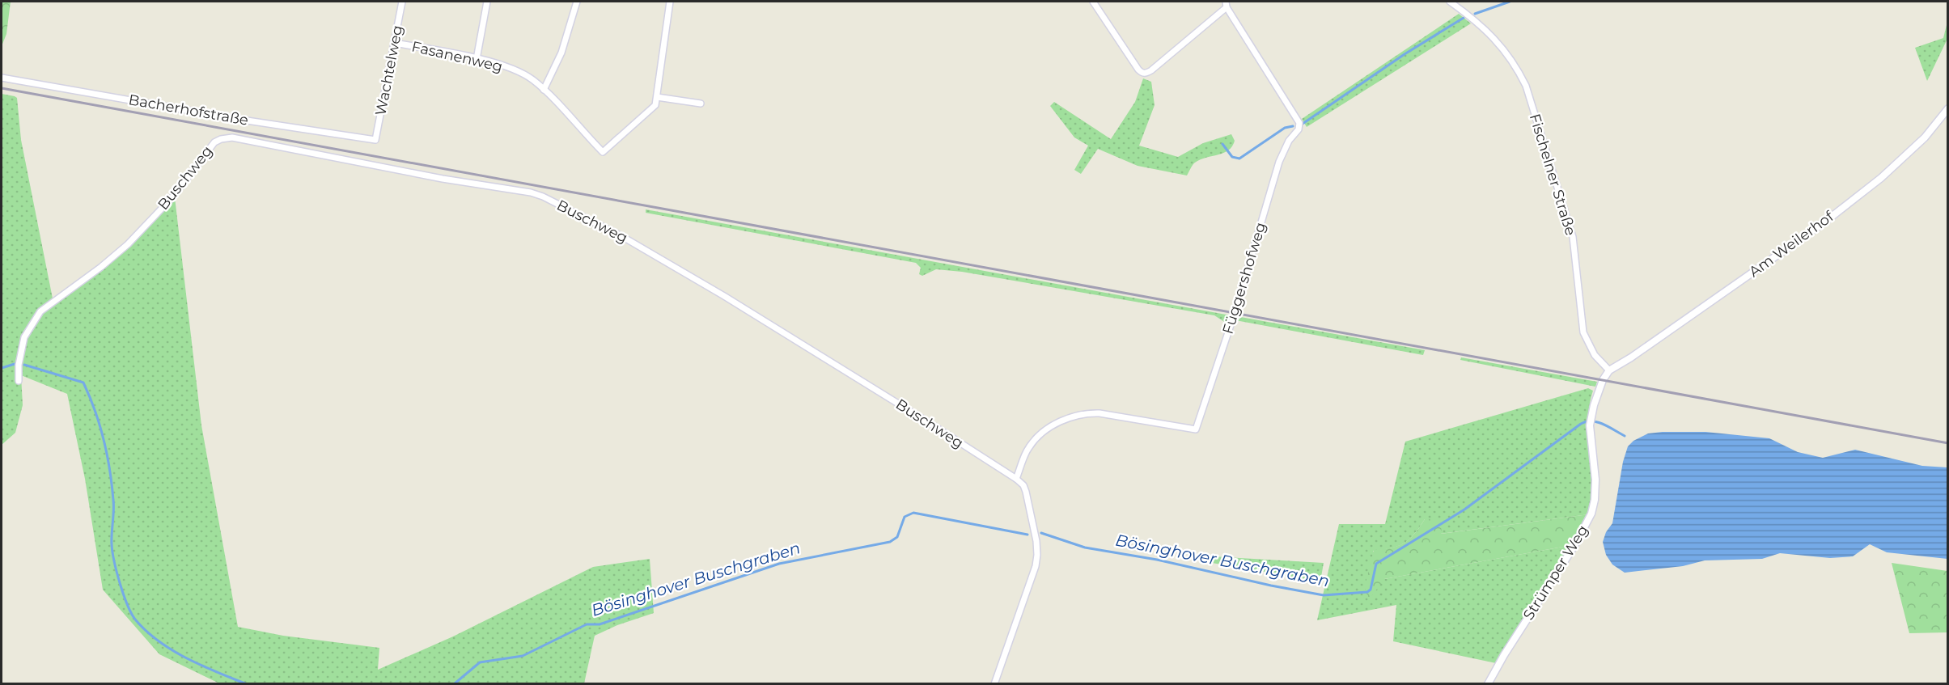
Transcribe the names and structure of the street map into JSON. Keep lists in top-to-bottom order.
{
  "streets": {
    "street": [
      "Fasanenweg",
      "Wachtelweg",
      "Bacherhofstraße",
      "Fischelner Straße",
      "Buschweg",
      "Am Weilerhof",
      "Függershofweg",
      "Strümper Weg"
    ]
  },
  "crossings": [
    ["Fasanenweg", "Wachtelweg"],
    ["Wachtelweg", "Bacherhofstraße"],
    ["Fischelner Straße", "Am Weilerhof"],
    ["Fischelner Straße", "Strümper Weg"],
    ["Buschweg", "Függershofweg"],
    ["Am Weilerhof", "Strümper Weg"]
  ],
  "water": ["Bösinghover Buschgraben"]
}
